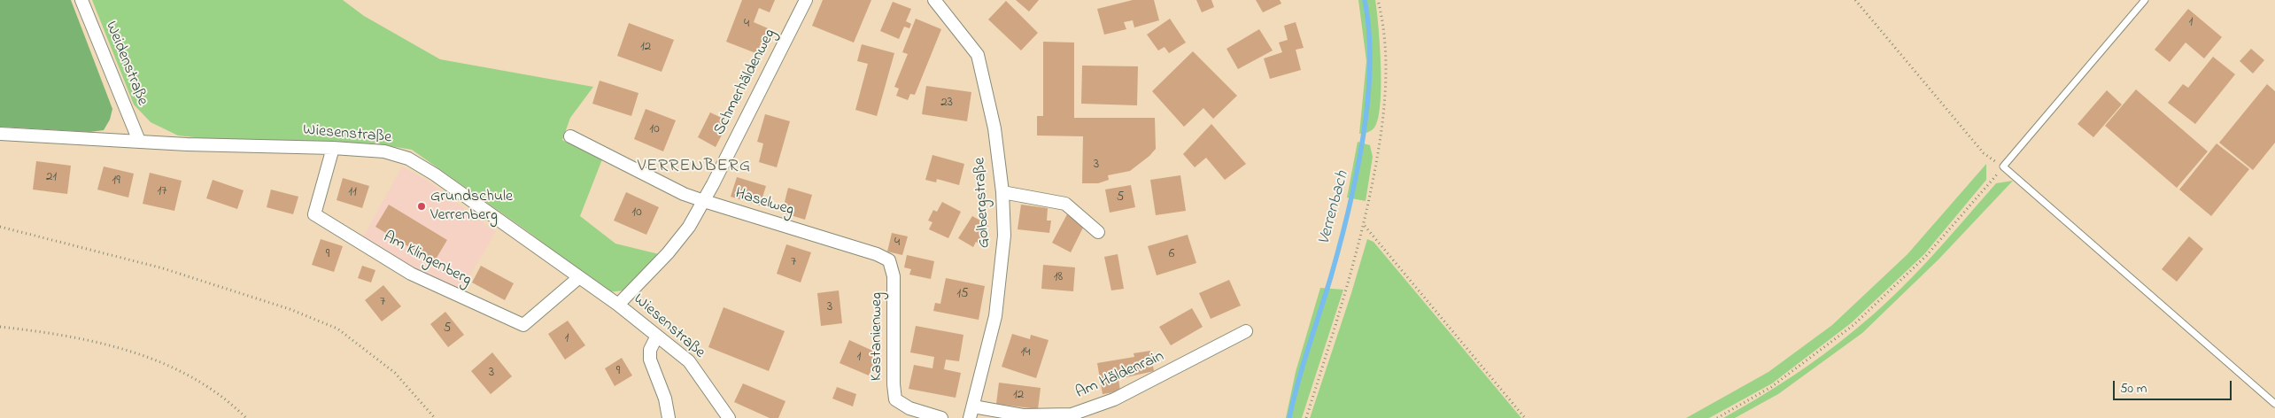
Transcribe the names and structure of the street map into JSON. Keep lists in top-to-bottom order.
{
  "streets": {
    "street": [
      "Weidenstraße",
      "Schmerhäldenweg",
      "Wiesenstraße",
      "Haselweg",
      "Golbergstraße",
      "Am Klingenberg",
      "Kastanienweg",
      "Am Häldenrain"
    ]
  },
  "crossings": [
    ["Weidenstraße", "Wiesenstraße"],
    ["Schmerhäldenweg", "Wiesenstraße"],
    ["Schmerhäldenweg", "Haselweg"],
    ["Wiesenstraße", "Am Klingenberg"],
    ["Haselweg", "Kastanienweg"],
    ["Golbergstraße", "Am Häldenrain"]
  ],
  "districts": ["VERRENBERG"],
  "water": ["Verrenbach"],
  "places": ["Grundschule Verrenberg"],
  "house_numbers": [
    "1",
    "4",
    "12",
    "23",
    "10",
    "3",
    "21",
    "19",
    "17",
    "11",
    "5",
    "10",
    "4",
    "9",
    "6",
    "7",
    "18",
    "15",
    "7",
    "3",
    "5",
    "1",
    "14",
    "1",
    "9",
    "3",
    "12"
  ],
  "scale_bar": "50 m"
}
